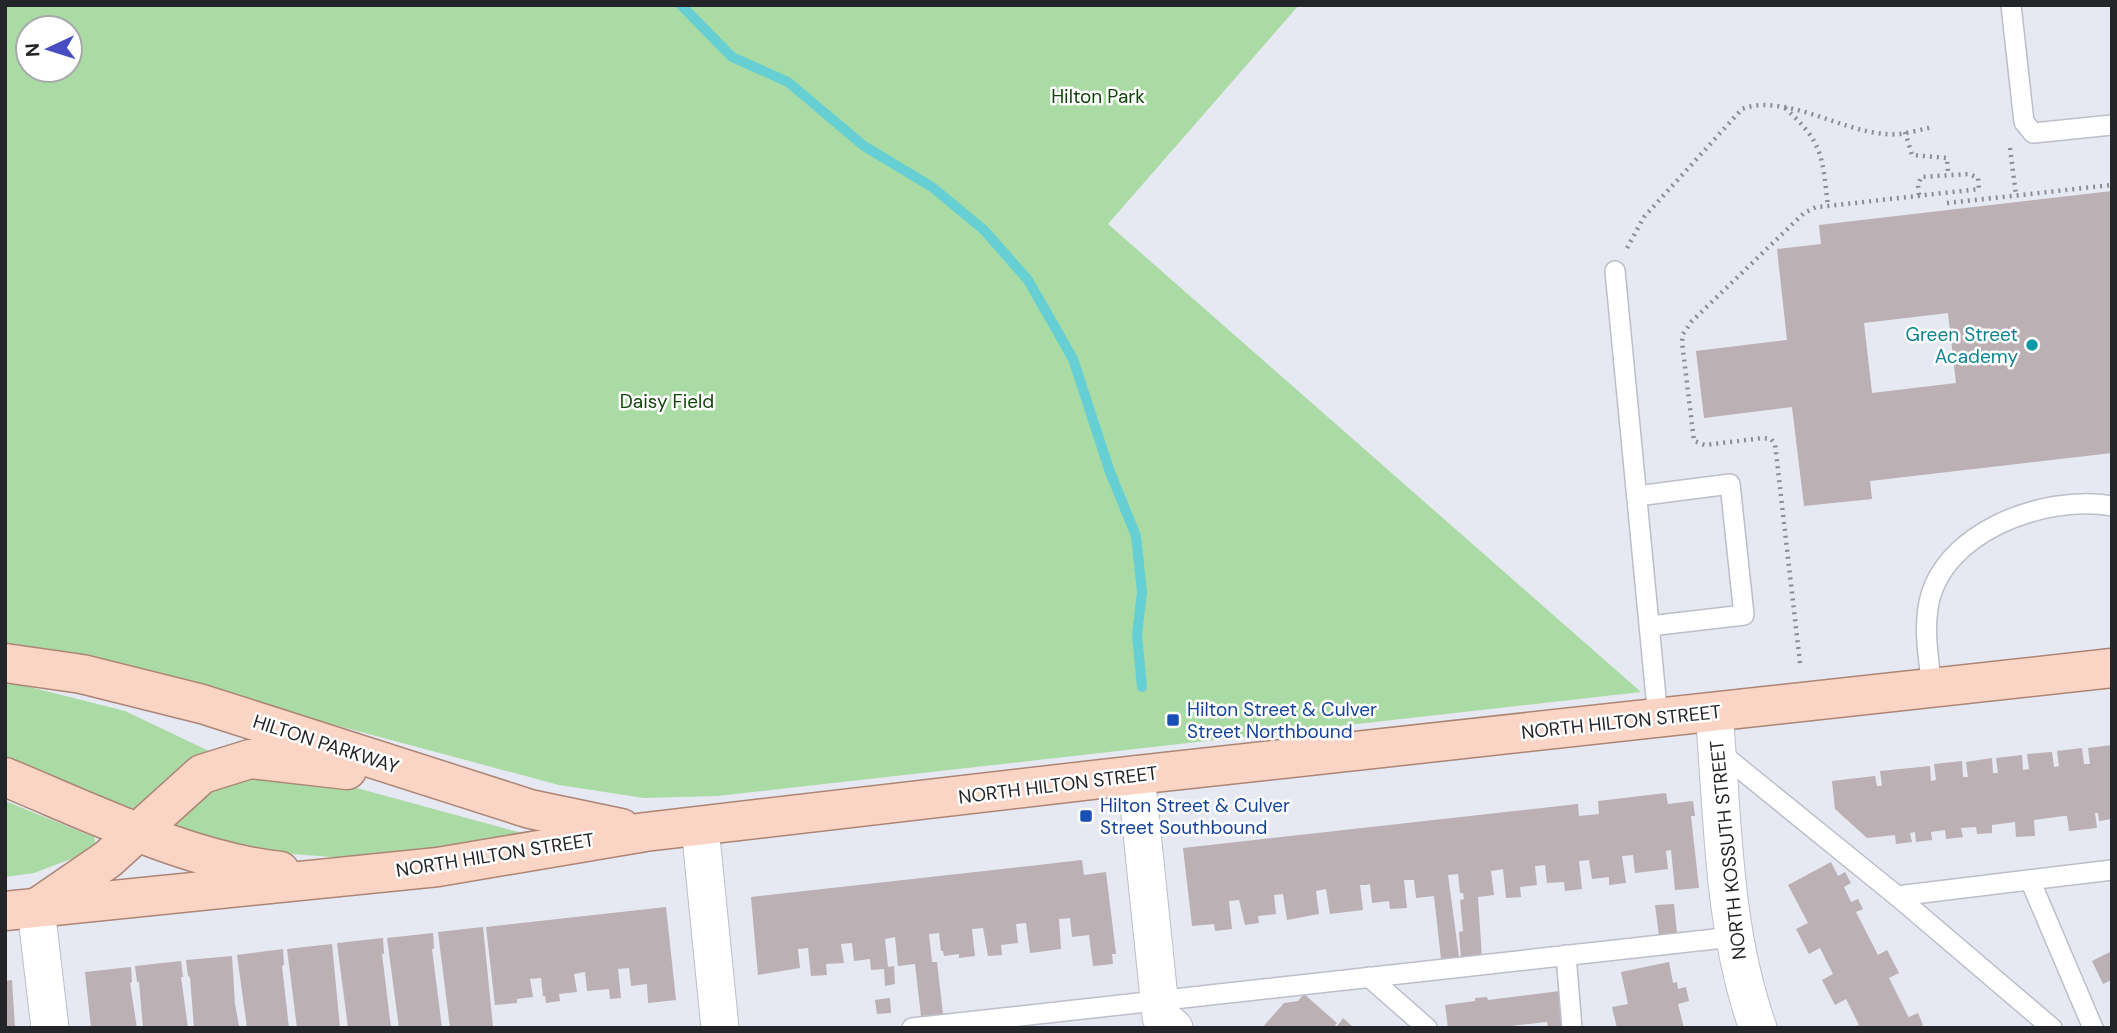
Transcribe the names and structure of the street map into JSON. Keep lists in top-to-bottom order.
{
  "streets": {
    "main road": ["NORTH HILTON STREET", "HILTON PARKWAY"],
    "street": ["NORTH KOSSUTH STREET"]
  },
  "crossings": [
    ["NORTH HILTON STREET", "HILTON PARKWAY"],
    ["NORTH HILTON STREET", "NORTH KOSSUTH STREET"]
  ],
  "parks": ["Hilton Park", "Daisy Field"],
  "places": {
    "other": ["Green Street Academy"],
    "transit": ["Hilton Street & Culver Street Northbound", "Hilton Street & Culver Street Southbound"]
  },
  "north": "left"
}
